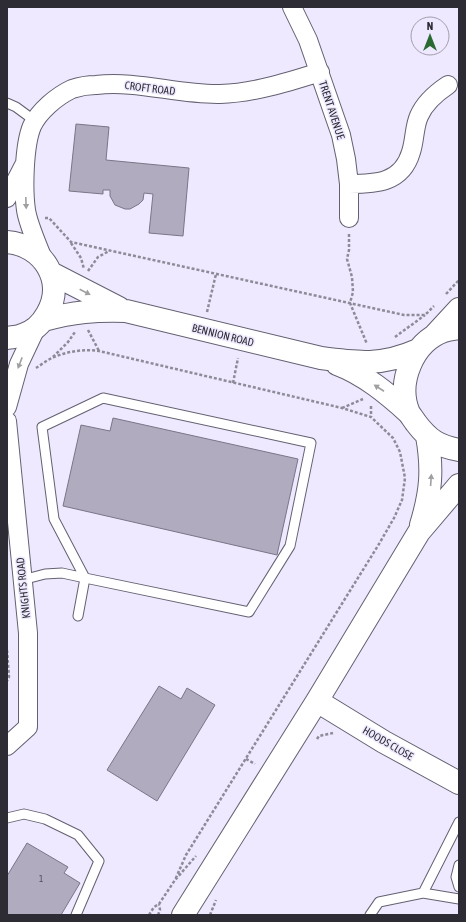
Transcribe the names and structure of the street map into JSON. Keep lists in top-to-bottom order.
{
  "streets": {
    "street": [
      "CROFT ROAD",
      "TRENT AVENUE",
      "BENNION ROAD",
      "KNIGHTS ROAD",
      "HOODS CLOSE"
    ]
  },
  "crossings": [
    ["CROFT ROAD", "TRENT AVENUE"],
    ["CROFT ROAD", "BENNION ROAD"]
  ],
  "house_numbers": ["1"],
  "north": "top"
}
